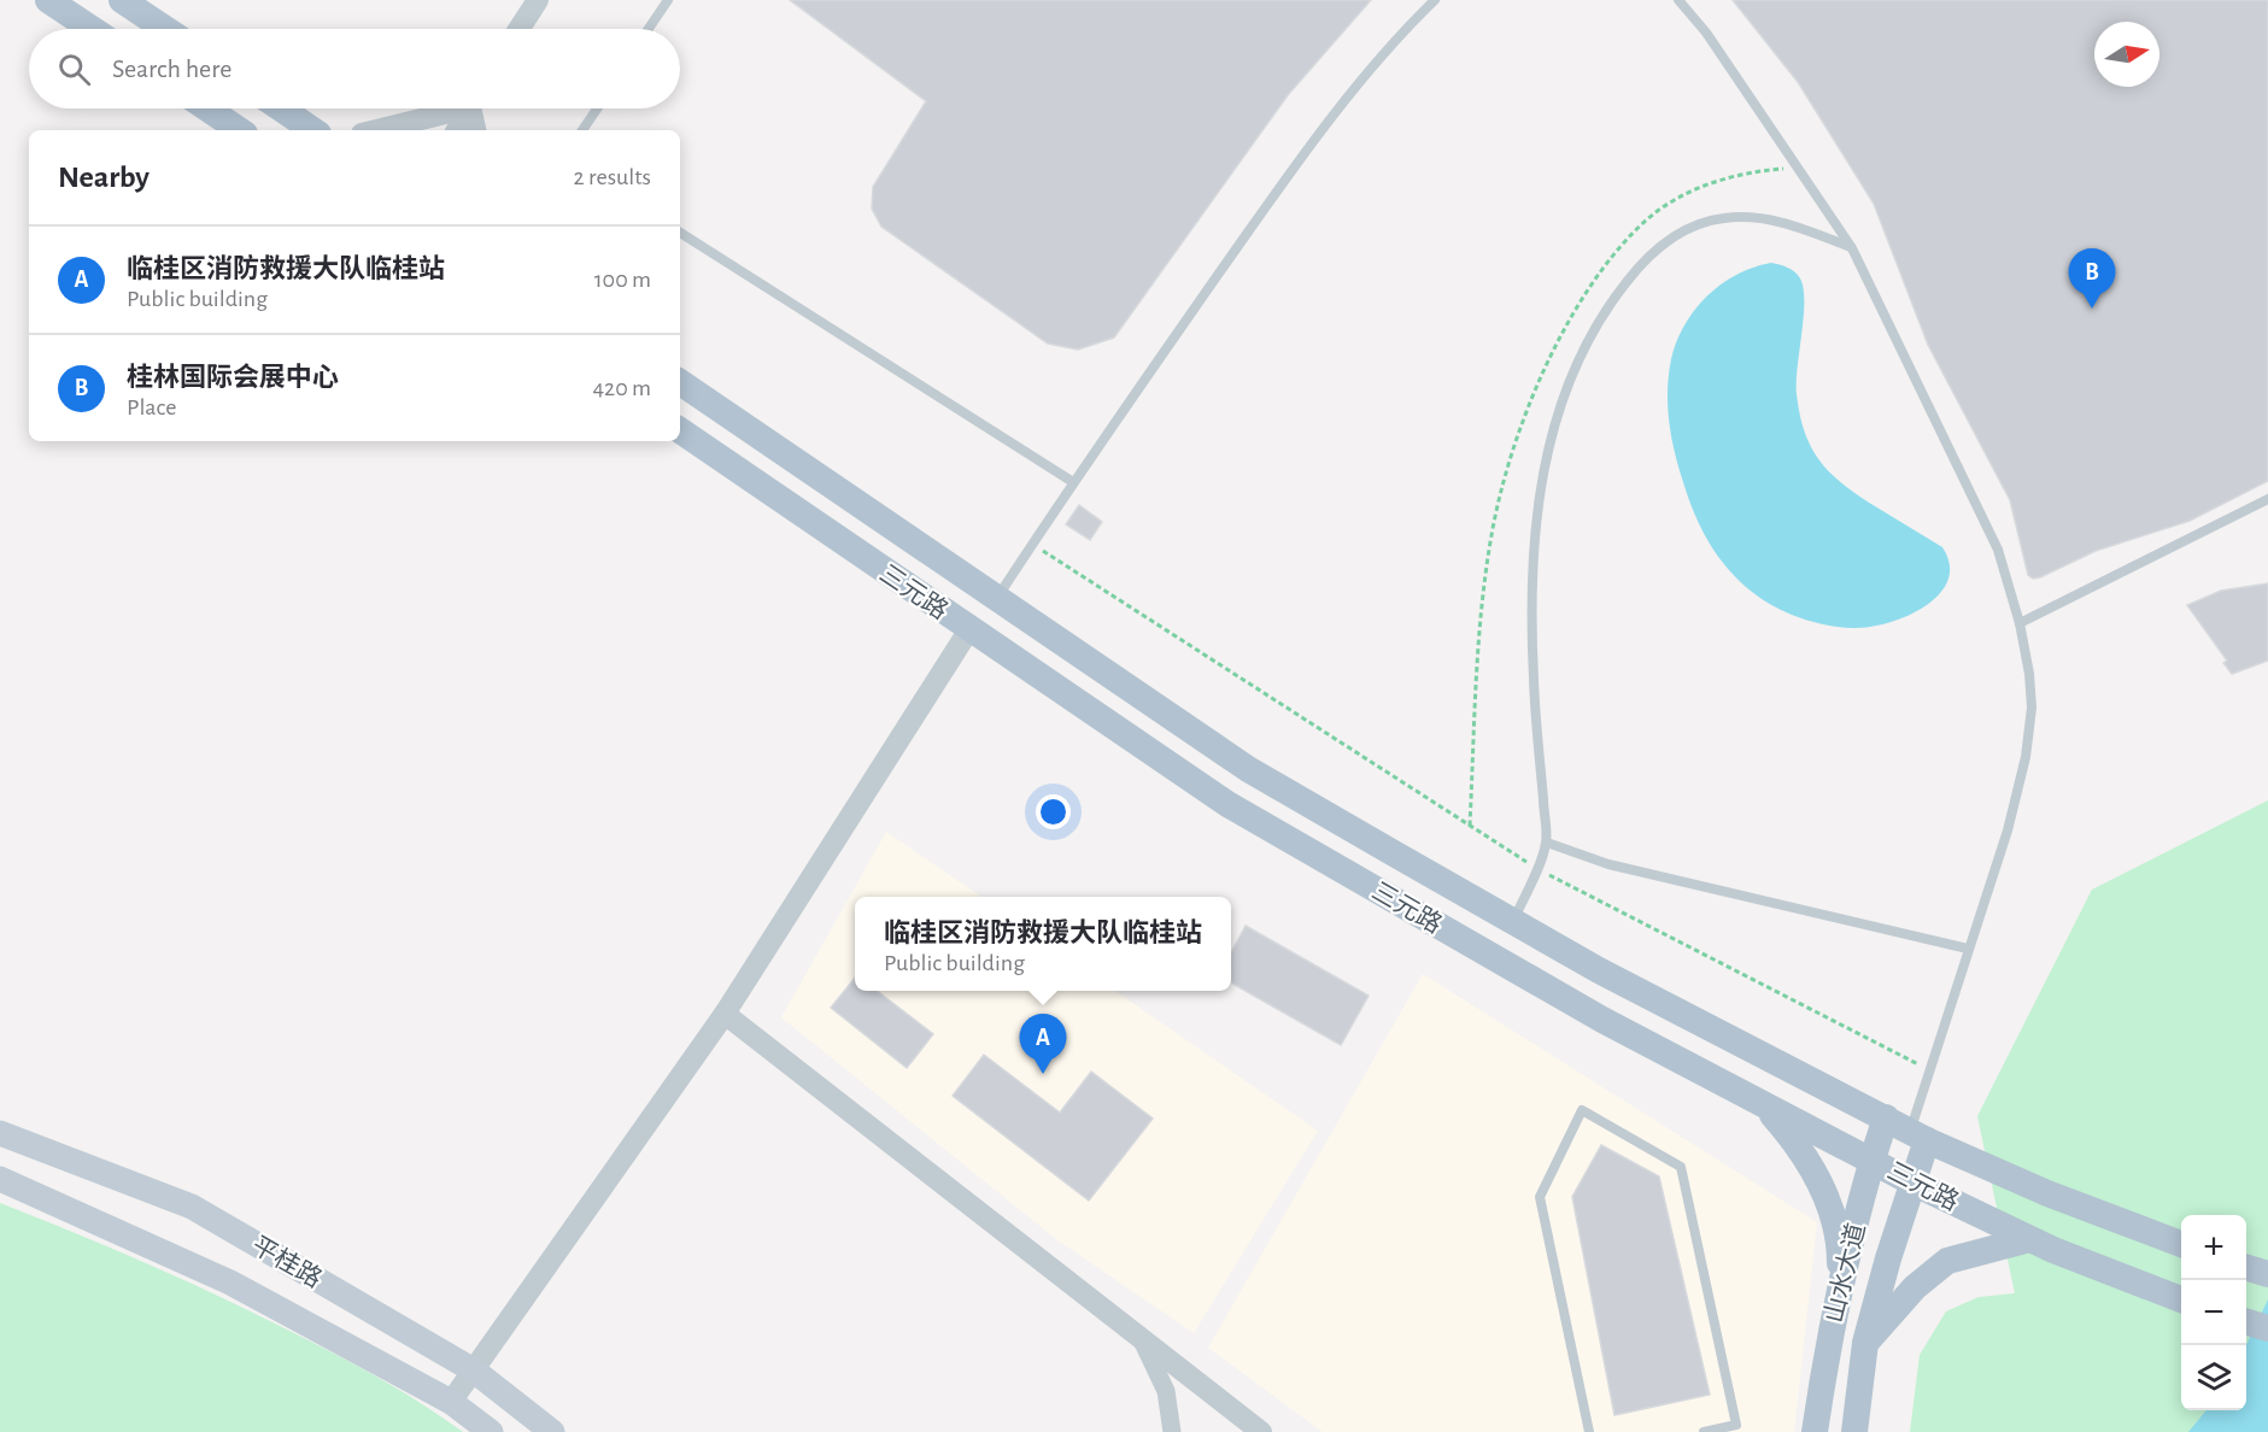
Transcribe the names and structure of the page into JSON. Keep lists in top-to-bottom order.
{
  "streets": {
    "main road": ["三元路", "平桂路", "山水大道"]
  },
  "crossings": [
    ["三元路", "山水大道"]
  ],
  "north": "right",
  "page": {
    "search": "Search here",
    "heading": ["Nearby", "2 results"],
    "list": [
      {
        "mark": "A",
        "name": "临桂区消防救援大队临桂站",
        "note": "Public building",
        "value": "100 m"
      },
      {
        "mark": "B",
        "name": "桂林国际会展中心",
        "note": "Place",
        "value": "420 m"
      }
    ],
    "pins": ["B", "A"],
    "popup": ["临桂区消防救援大队临桂站", "Public building"],
    "map_buttons": ["+", "−"]
  }
}
